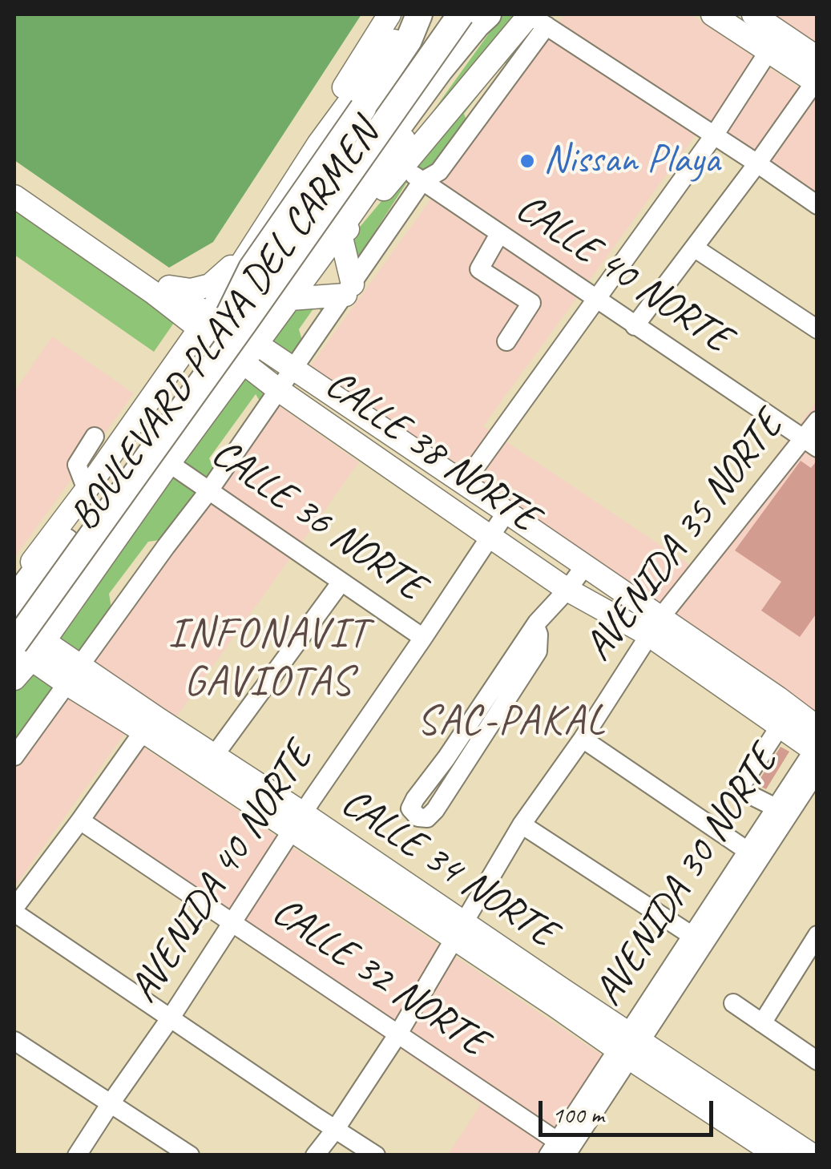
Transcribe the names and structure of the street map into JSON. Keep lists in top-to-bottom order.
{
  "streets": {
    "main road": ["BOULEVARD PLAYA DEL CARMEN", "CALLE 38 NORTE", "CALLE 34 NORTE"],
    "street": [
      "CALLE 40 NORTE",
      "CALLE 36 NORTE",
      "AVENIDA 35 NORTE",
      "AVENIDA 40 NORTE",
      "AVENIDA 30 NORTE",
      "CALLE 32 NORTE"
    ]
  },
  "crossings": [
    ["CALLE 40 NORTE", "BOULEVARD PLAYA DEL CARMEN"],
    ["CALLE 40 NORTE", "AVENIDA 35 NORTE"],
    ["BOULEVARD PLAYA DEL CARMEN", "CALLE 38 NORTE"],
    ["BOULEVARD PLAYA DEL CARMEN", "CALLE 36 NORTE"],
    ["BOULEVARD PLAYA DEL CARMEN", "CALLE 34 NORTE"],
    ["CALLE 38 NORTE", "AVENIDA 35 NORTE"],
    ["CALLE 38 NORTE", "AVENIDA 40 NORTE"],
    ["CALLE 38 NORTE", "AVENIDA 30 NORTE"],
    ["CALLE 36 NORTE", "AVENIDA 40 NORTE"],
    ["AVENIDA 35 NORTE", "CALLE 34 NORTE"],
    ["AVENIDA 35 NORTE", "CALLE 32 NORTE"],
    ["CALLE 34 NORTE", "AVENIDA 40 NORTE"],
    ["CALLE 34 NORTE", "AVENIDA 30 NORTE"],
    ["AVENIDA 40 NORTE", "CALLE 32 NORTE"]
  ],
  "districts": ["INFONAVIT GAVIOTAS", "SAC-PAKAL"],
  "places": ["Nissan Playa"],
  "scale_bar": "100 m"
}
